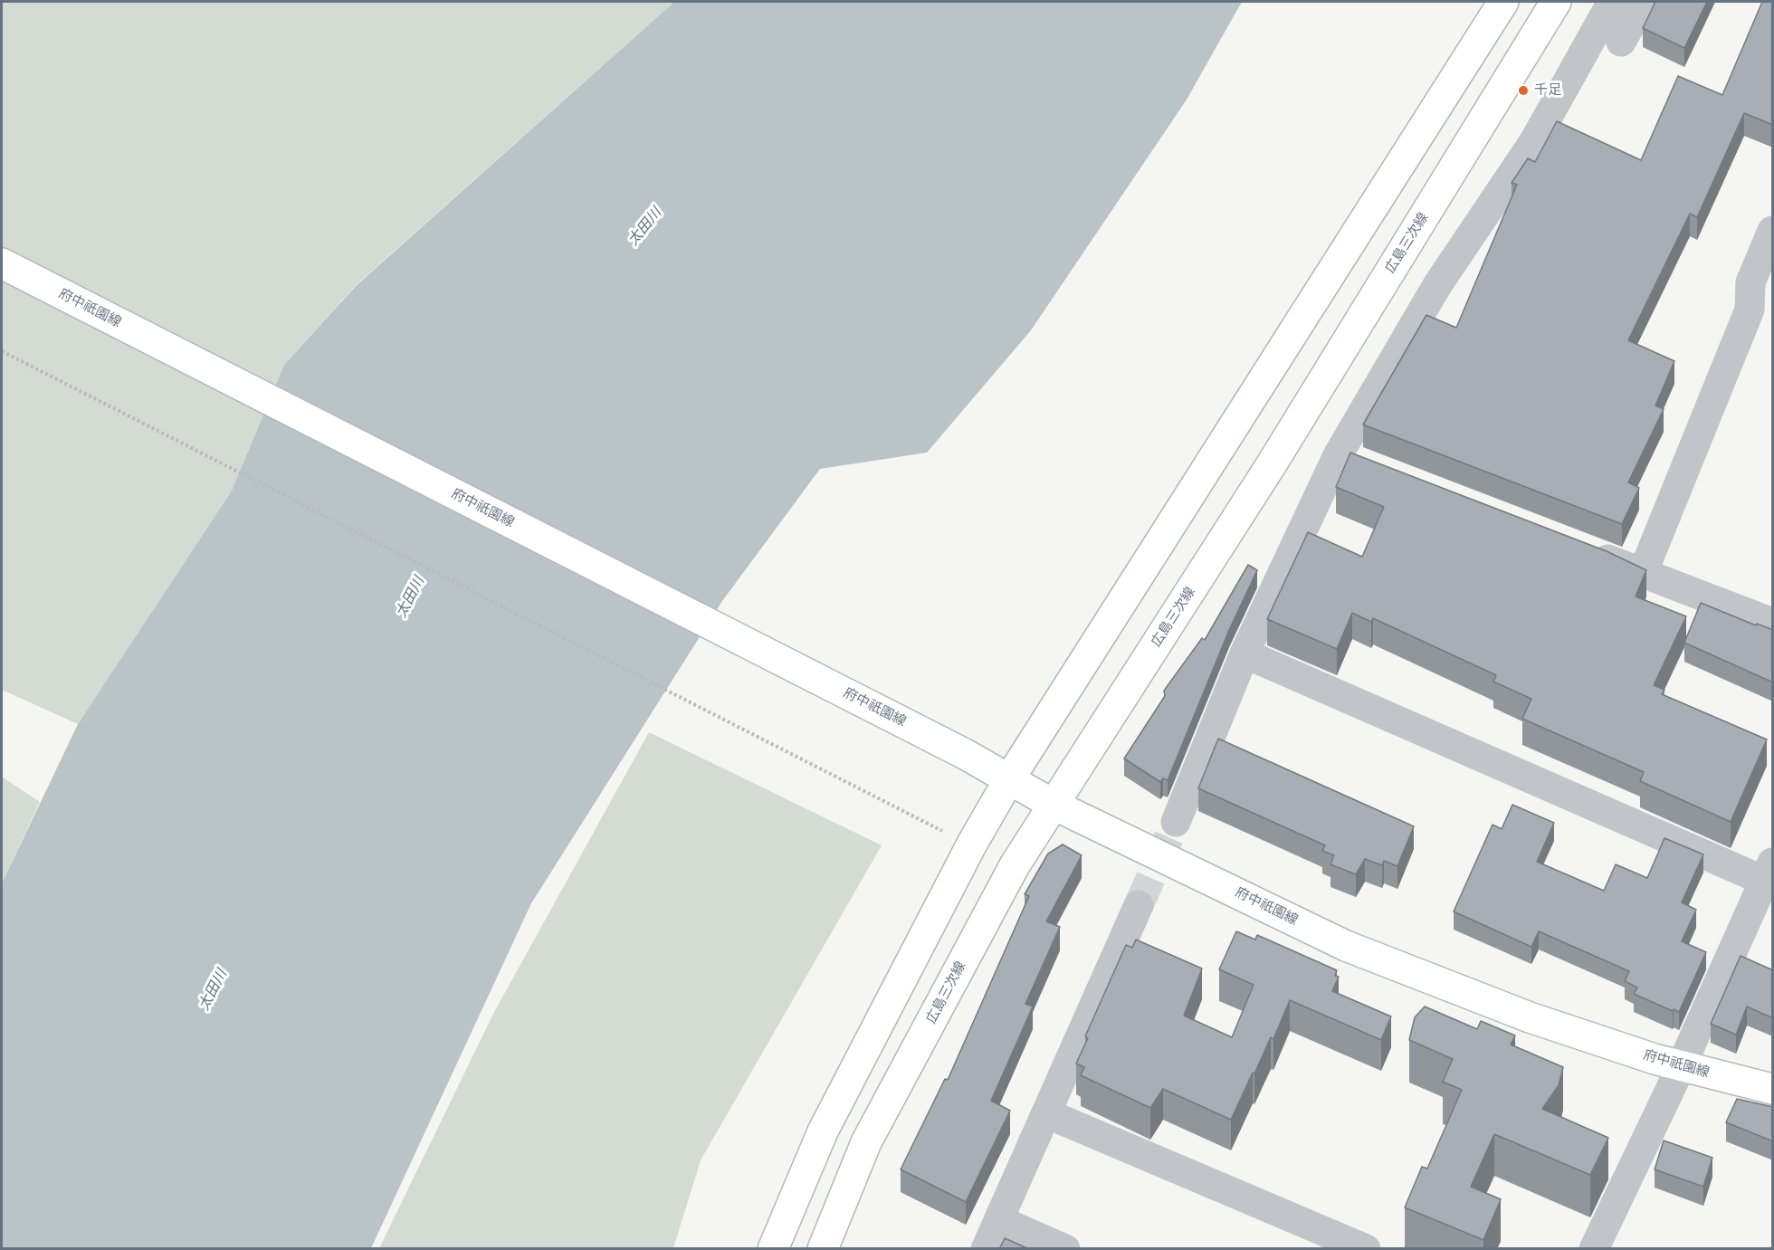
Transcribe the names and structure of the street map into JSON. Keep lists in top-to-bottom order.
{
  "streets": {
    "main road": ["広島三次線", "府中祇園線"]
  },
  "crossings": [
    ["広島三次線", "府中祇園線"]
  ],
  "water": ["太田川"],
  "places": ["千足"]
}
